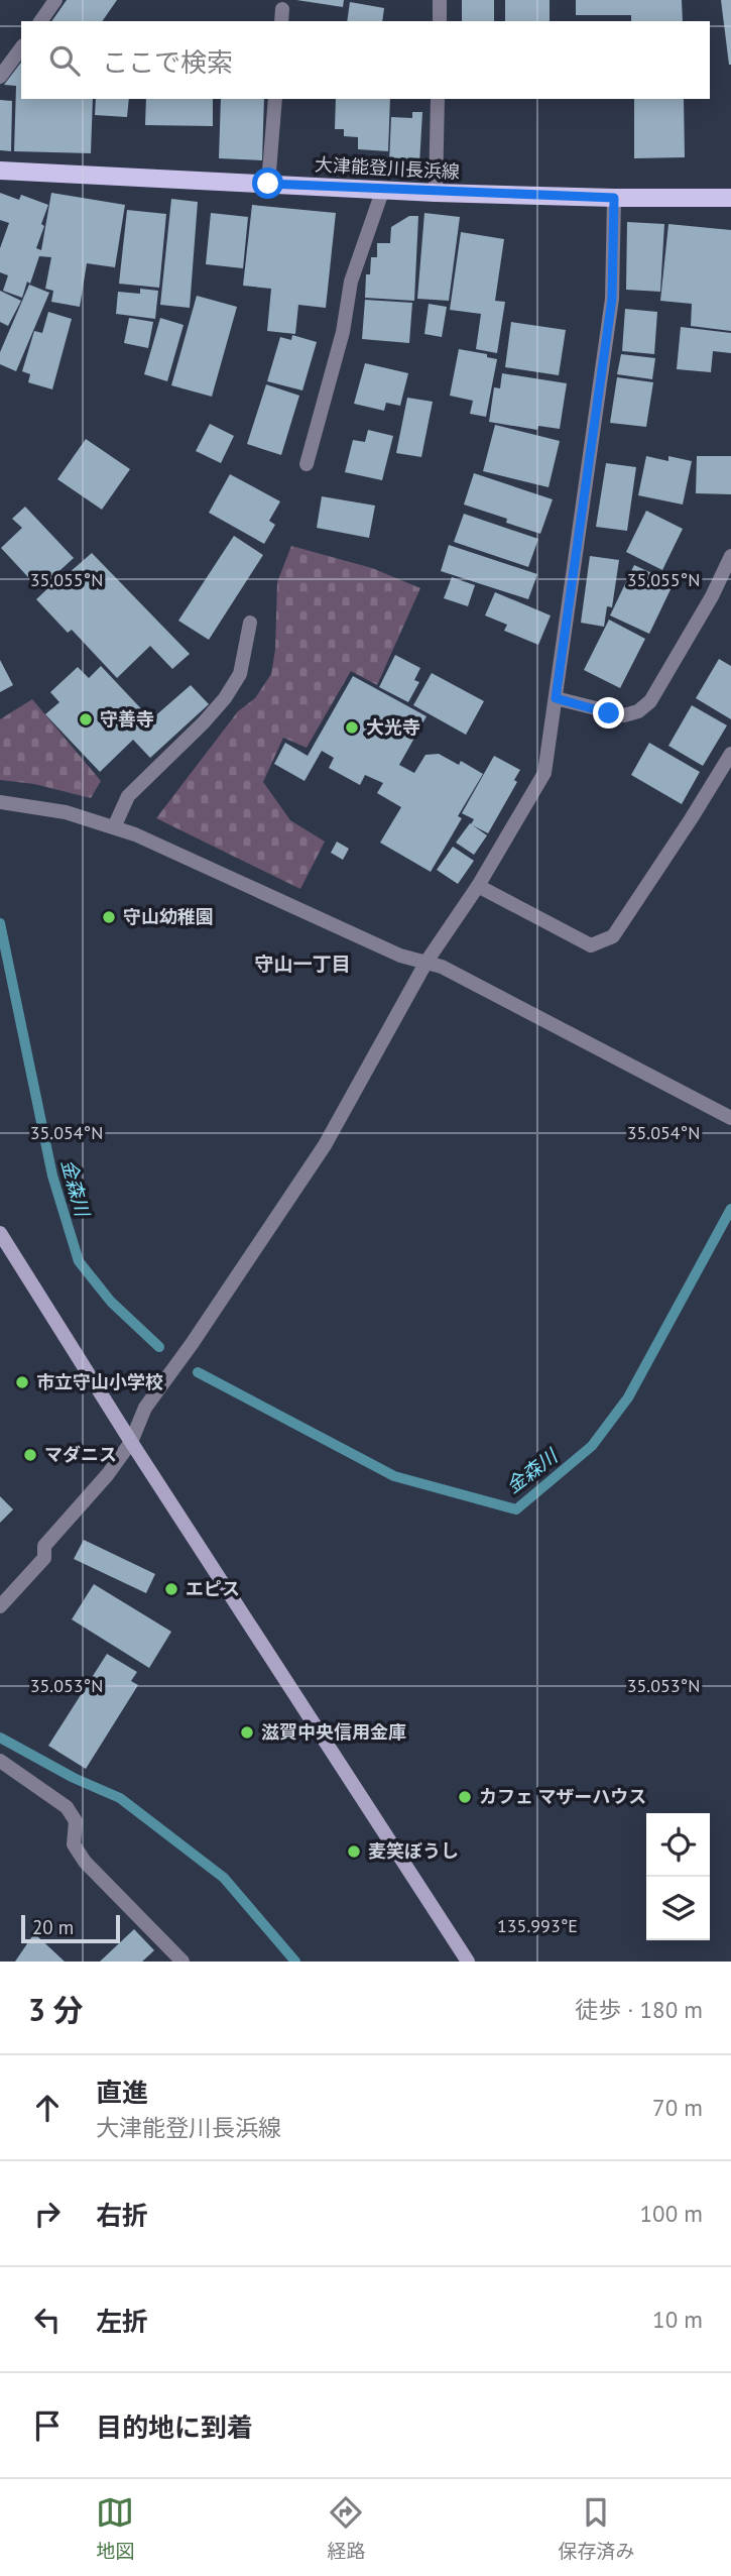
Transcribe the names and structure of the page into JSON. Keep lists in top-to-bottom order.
{
  "streets": {
    "main road": ["大津能登川長浜線"]
  },
  "districts": ["守山一丁目"],
  "water": ["金森川"],
  "places": [
    "守善寺",
    "大光寺",
    "守山幼稚園",
    "市立守山小学校",
    "マダニス",
    "エピス",
    "滋賀中央信用金庫",
    "カフェ マザーハウス",
    "麦笑ぼうし"
  ],
  "scale_bar": "20 m",
  "page": {
    "search": "ここで検索",
    "scale": "20 m",
    "heading": ["3 分", "徒歩 · 180 m"],
    "list": [
      ["直進", "大津能登川長浜線", "70 m"],
      ["右折", "100 m"],
      ["左折", "10 m"],
      "目的地に到着"
    ],
    "nav": ["地図", "経路", "保存済み"]
  },
  "coordinates": [
    "35.055°N",
    "35.054°N",
    "35.053°N",
    "135.993°E"
  ]
}
